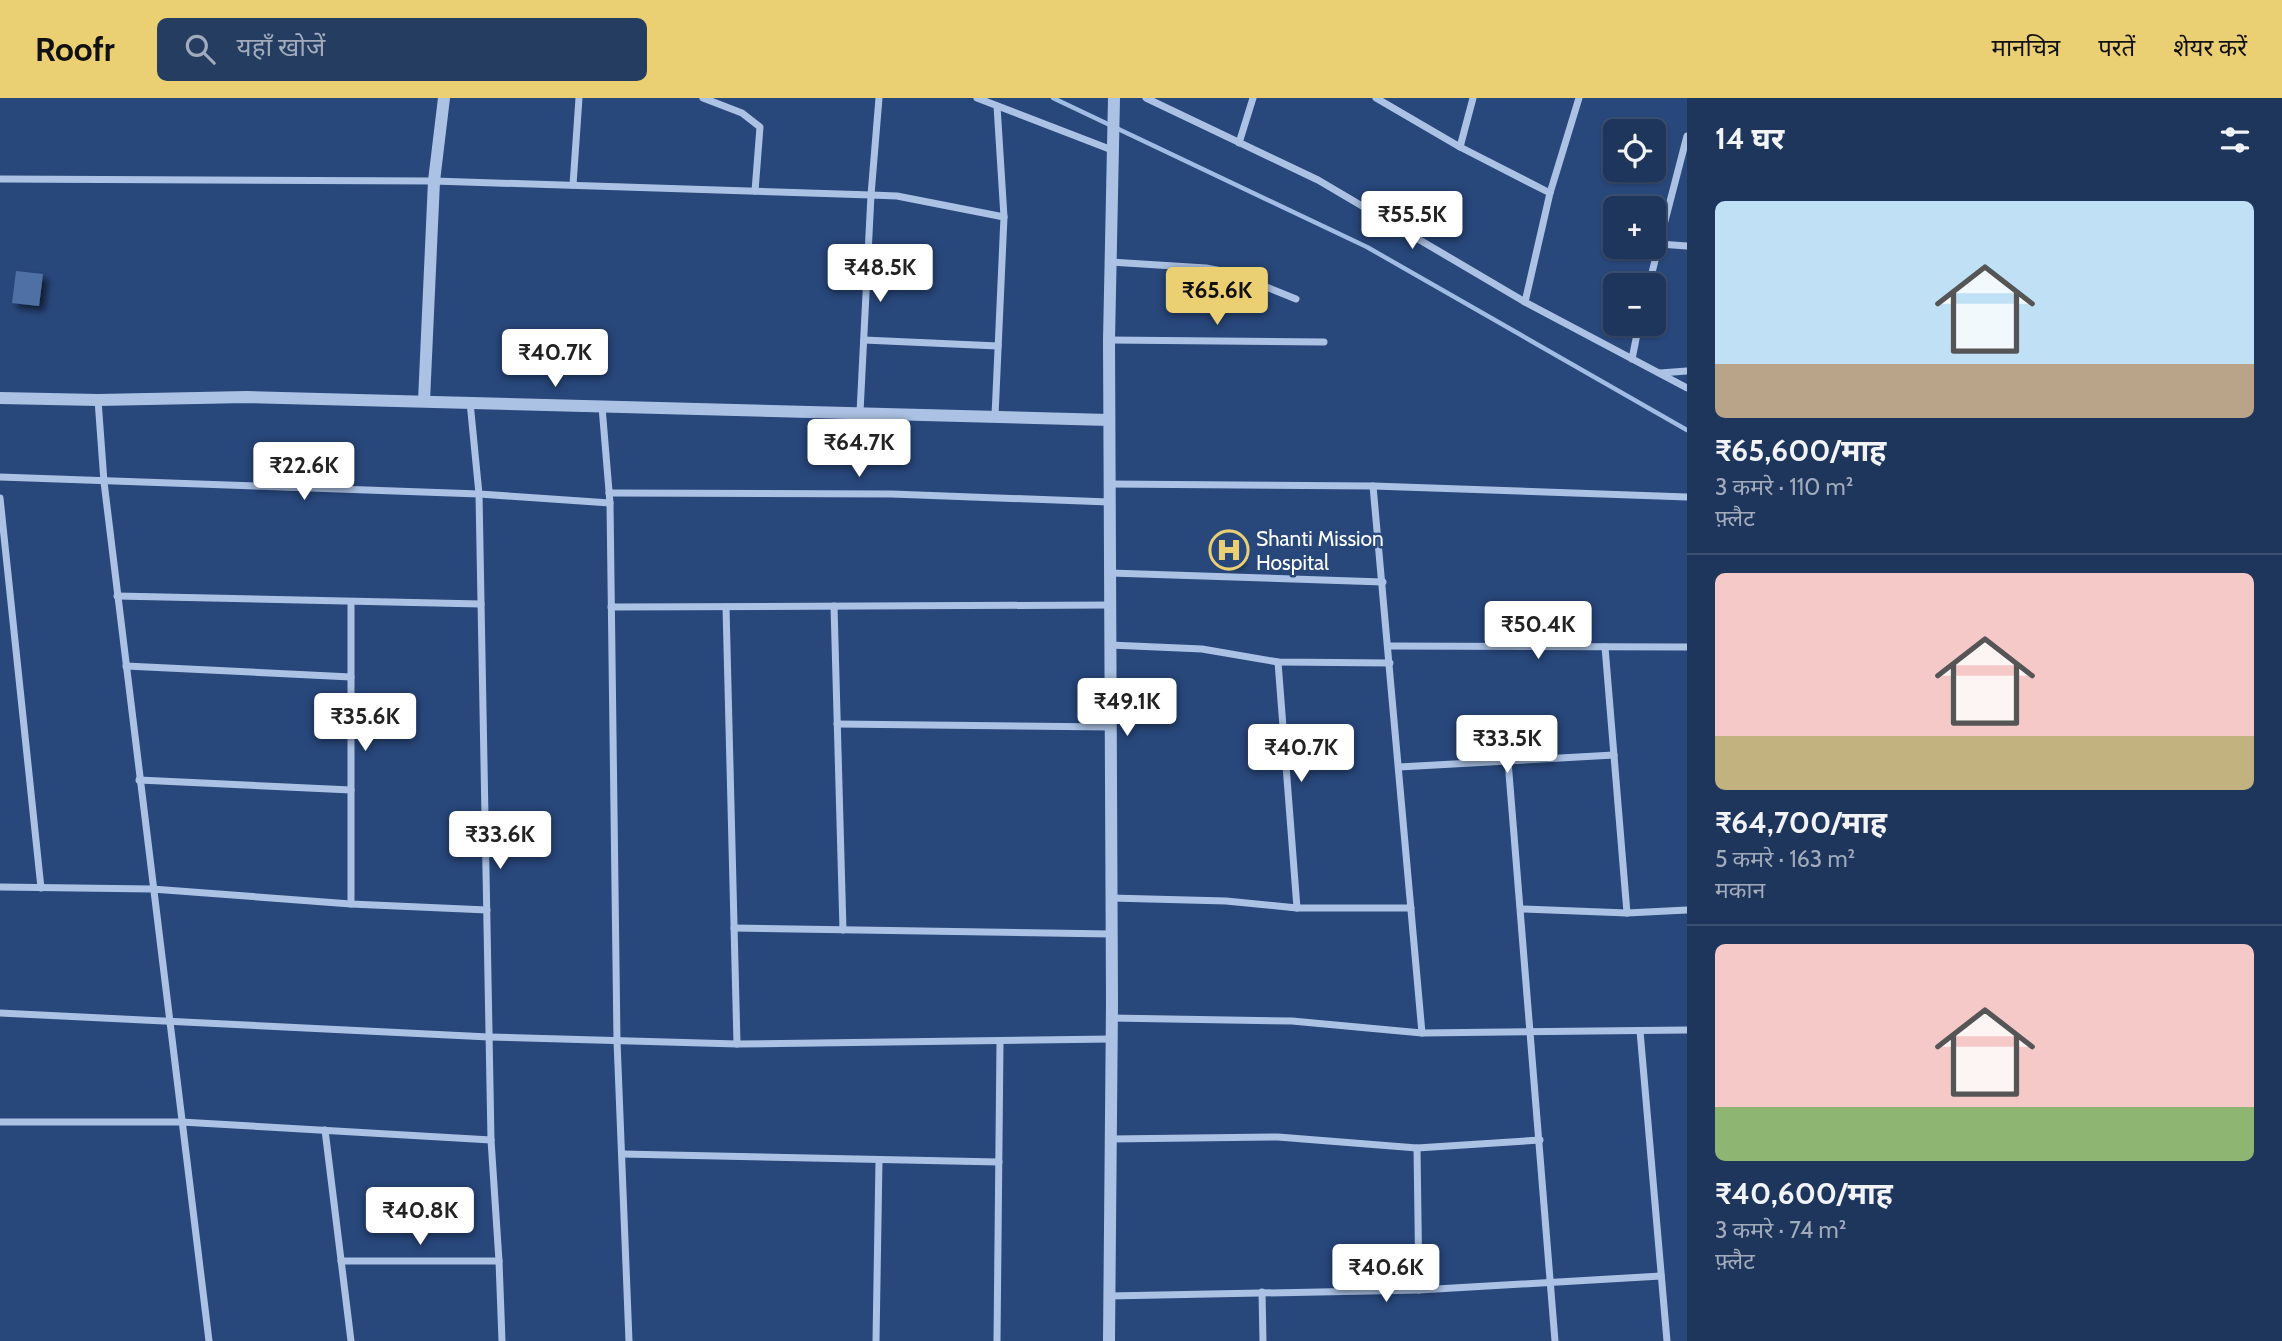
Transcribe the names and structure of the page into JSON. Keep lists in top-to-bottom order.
{
  "places": {
    "hospital": ["Shanti Mission Hospital"]
  },
  "page": {
    "header": "Roofr",
    "search": "यहाँ खोजें",
    "nav": ["मानचित्र", "परतें", "शेयर करें"],
    "heading": "14 घर",
    "map_buttons": ["+", "−"],
    "list": [
      {
        "name": "₹65,600/माह",
        "note": "3 कमरे · 110 m² · फ़्लैट"
      },
      {
        "name": "₹64,700/माह",
        "note": "5 कमरे · 163 m² · मकान"
      },
      {
        "name": "₹40,600/माह",
        "note": "3 कमरे · 74 m² · फ़्लैट"
      }
    ],
    "price": [
      "₹55.5K",
      "₹48.5K",
      "₹65.6K",
      "₹40.7K",
      "₹64.7K",
      "₹22.6K",
      "₹50.4K",
      "₹49.1K",
      "₹35.6K",
      "₹33.5K",
      "₹40.7K",
      "₹33.6K",
      "₹40.8K",
      "₹40.6K"
    ]
  }
}
